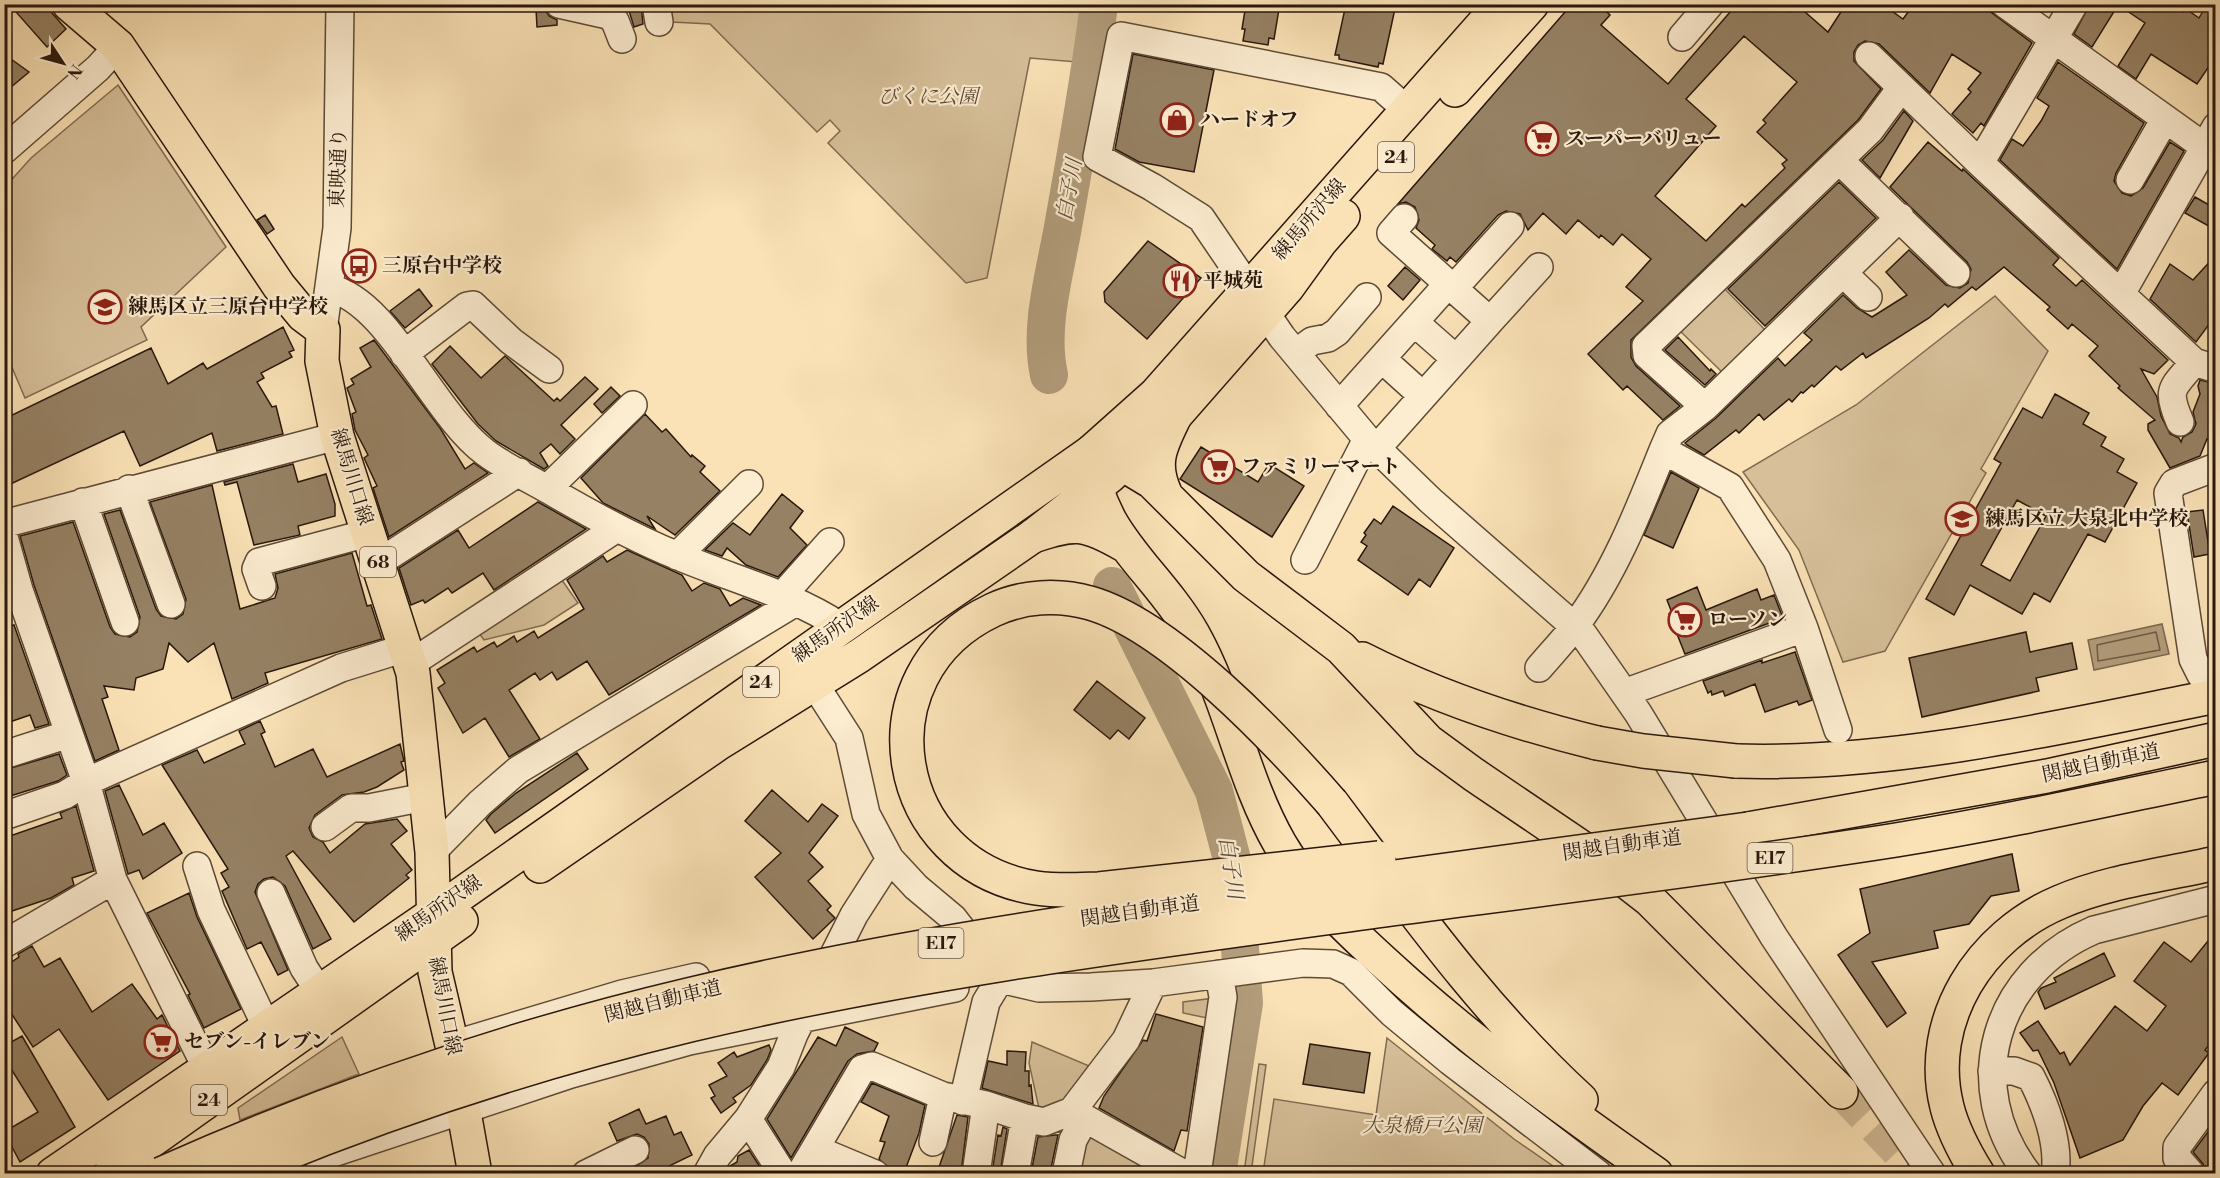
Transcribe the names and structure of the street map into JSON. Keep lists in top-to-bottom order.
{
  "streets": {
    "main road": [
      "24",
      "練馬所沢線",
      "練馬川口線",
      "68",
      "関越自動車道",
      "E17"
    ],
    "street": ["東映通り"]
  },
  "crossings": [
    ["東映通り", "練馬川口線"],
    ["練馬所沢線", "練馬川口線"]
  ],
  "water": ["白子川"],
  "parks": ["びくに公園", "大泉橋戸公園"],
  "places": {
    "shop": ["ハードオフ"],
    "supermarket": [
      "スーパーバリュー",
      "ファミリーマート",
      "ローソン",
      "セブン-イレブン"
    ],
    "bus stop": ["三原台中学校"],
    "restaurant": ["平城苑"],
    "school or university": ["練馬区立三原台中学校", "練馬区立 大泉北中学校"]
  },
  "north": "bottom right"
}
